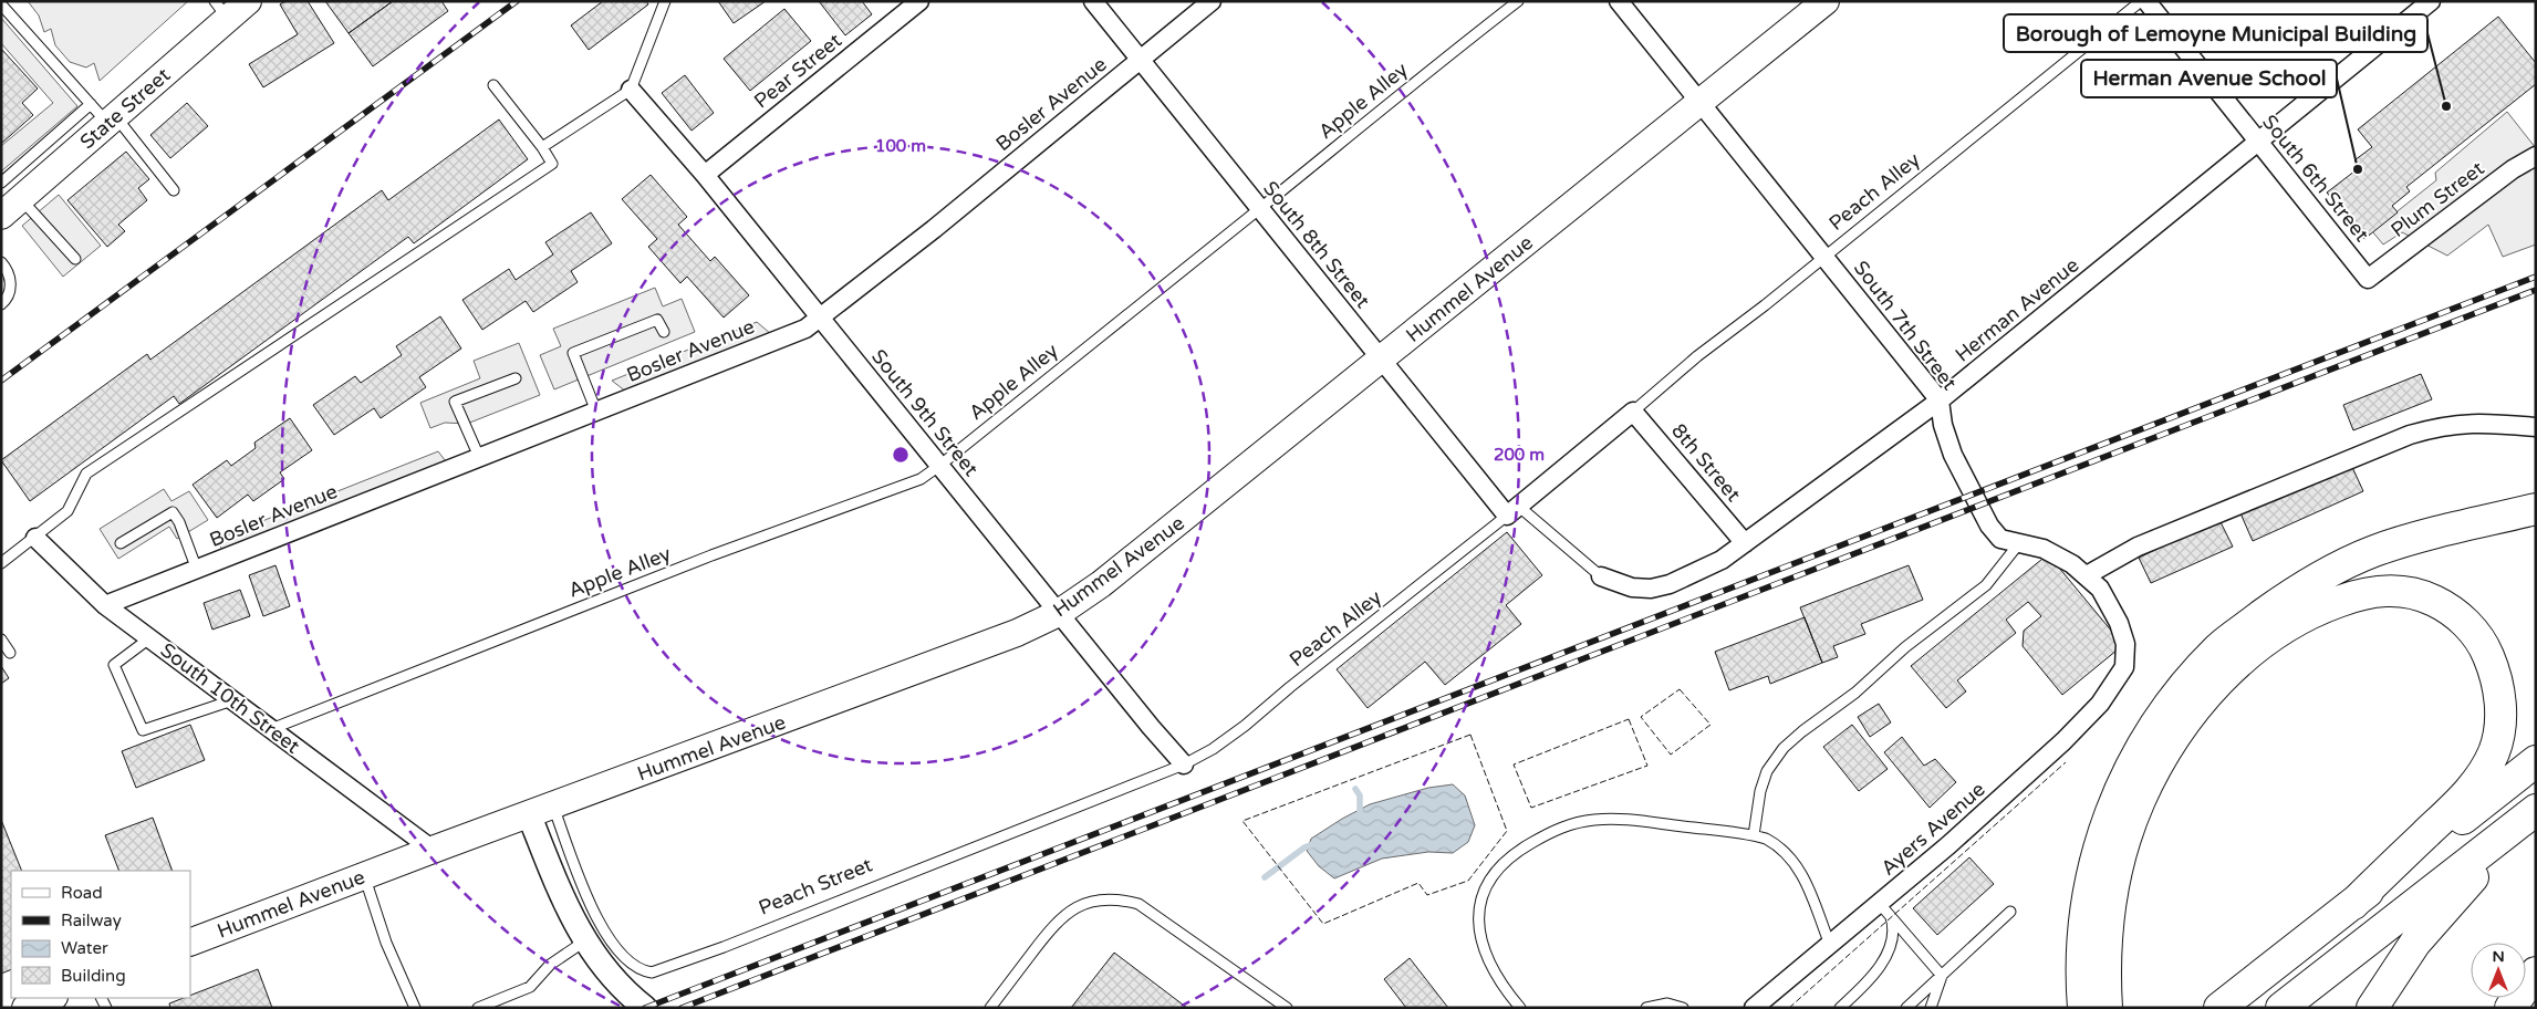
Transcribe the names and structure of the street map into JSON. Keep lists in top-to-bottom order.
{
  "streets": {
    "main road": ["State Street", "Hummel Avenue"],
    "street": [
      "Pear Street",
      "Bosler Avenue",
      "South 6th Street",
      "Plum Street",
      "South 8th Street",
      "Herman Avenue",
      "South 7th Street",
      "South 9th Street",
      "8th Street",
      "South 10th Street",
      "Ayers Avenue"
    ],
    "lane": ["Apple Alley", "Peach Alley", "Peach Street"]
  },
  "crossings": [
    ["Pear Street", "South 9th Street"],
    ["Apple Alley", "South 8th Street"],
    ["Apple Alley", "South 9th Street"],
    ["Apple Alley", "South 10th Street"],
    ["Bosler Avenue", "South 8th Street"],
    ["Bosler Avenue", "South 9th Street"],
    ["Bosler Avenue", "South 10th Street"],
    ["South 6th Street", "Plum Street"],
    ["South 6th Street", "Herman Avenue"],
    ["Peach Alley", "South 8th Street"],
    ["Peach Alley", "South 7th Street"],
    ["Peach Alley", "South 9th Street"],
    ["Peach Alley", "8th Street"],
    ["Peach Alley", "Peach Street"],
    ["South 8th Street", "Hummel Avenue"],
    ["Hummel Avenue", "South 7th Street"],
    ["Hummel Avenue", "South 9th Street"],
    ["Hummel Avenue", "South 10th Street"],
    ["Hummel Avenue", "Peach Street"],
    ["Herman Avenue", "South 7th Street"],
    ["Herman Avenue", "8th Street"],
    ["South 7th Street", "Ayers Avenue"],
    ["South 9th Street", "Peach Street"]
  ],
  "places": ["Borough of Lemoyne Municipal Building", "Herman Avenue School"],
  "legend": [
    "Road",
    "Railway",
    "Water",
    "Building"
  ],
  "north": "top",
  "rings": ["100 m", "200 m"]
}
